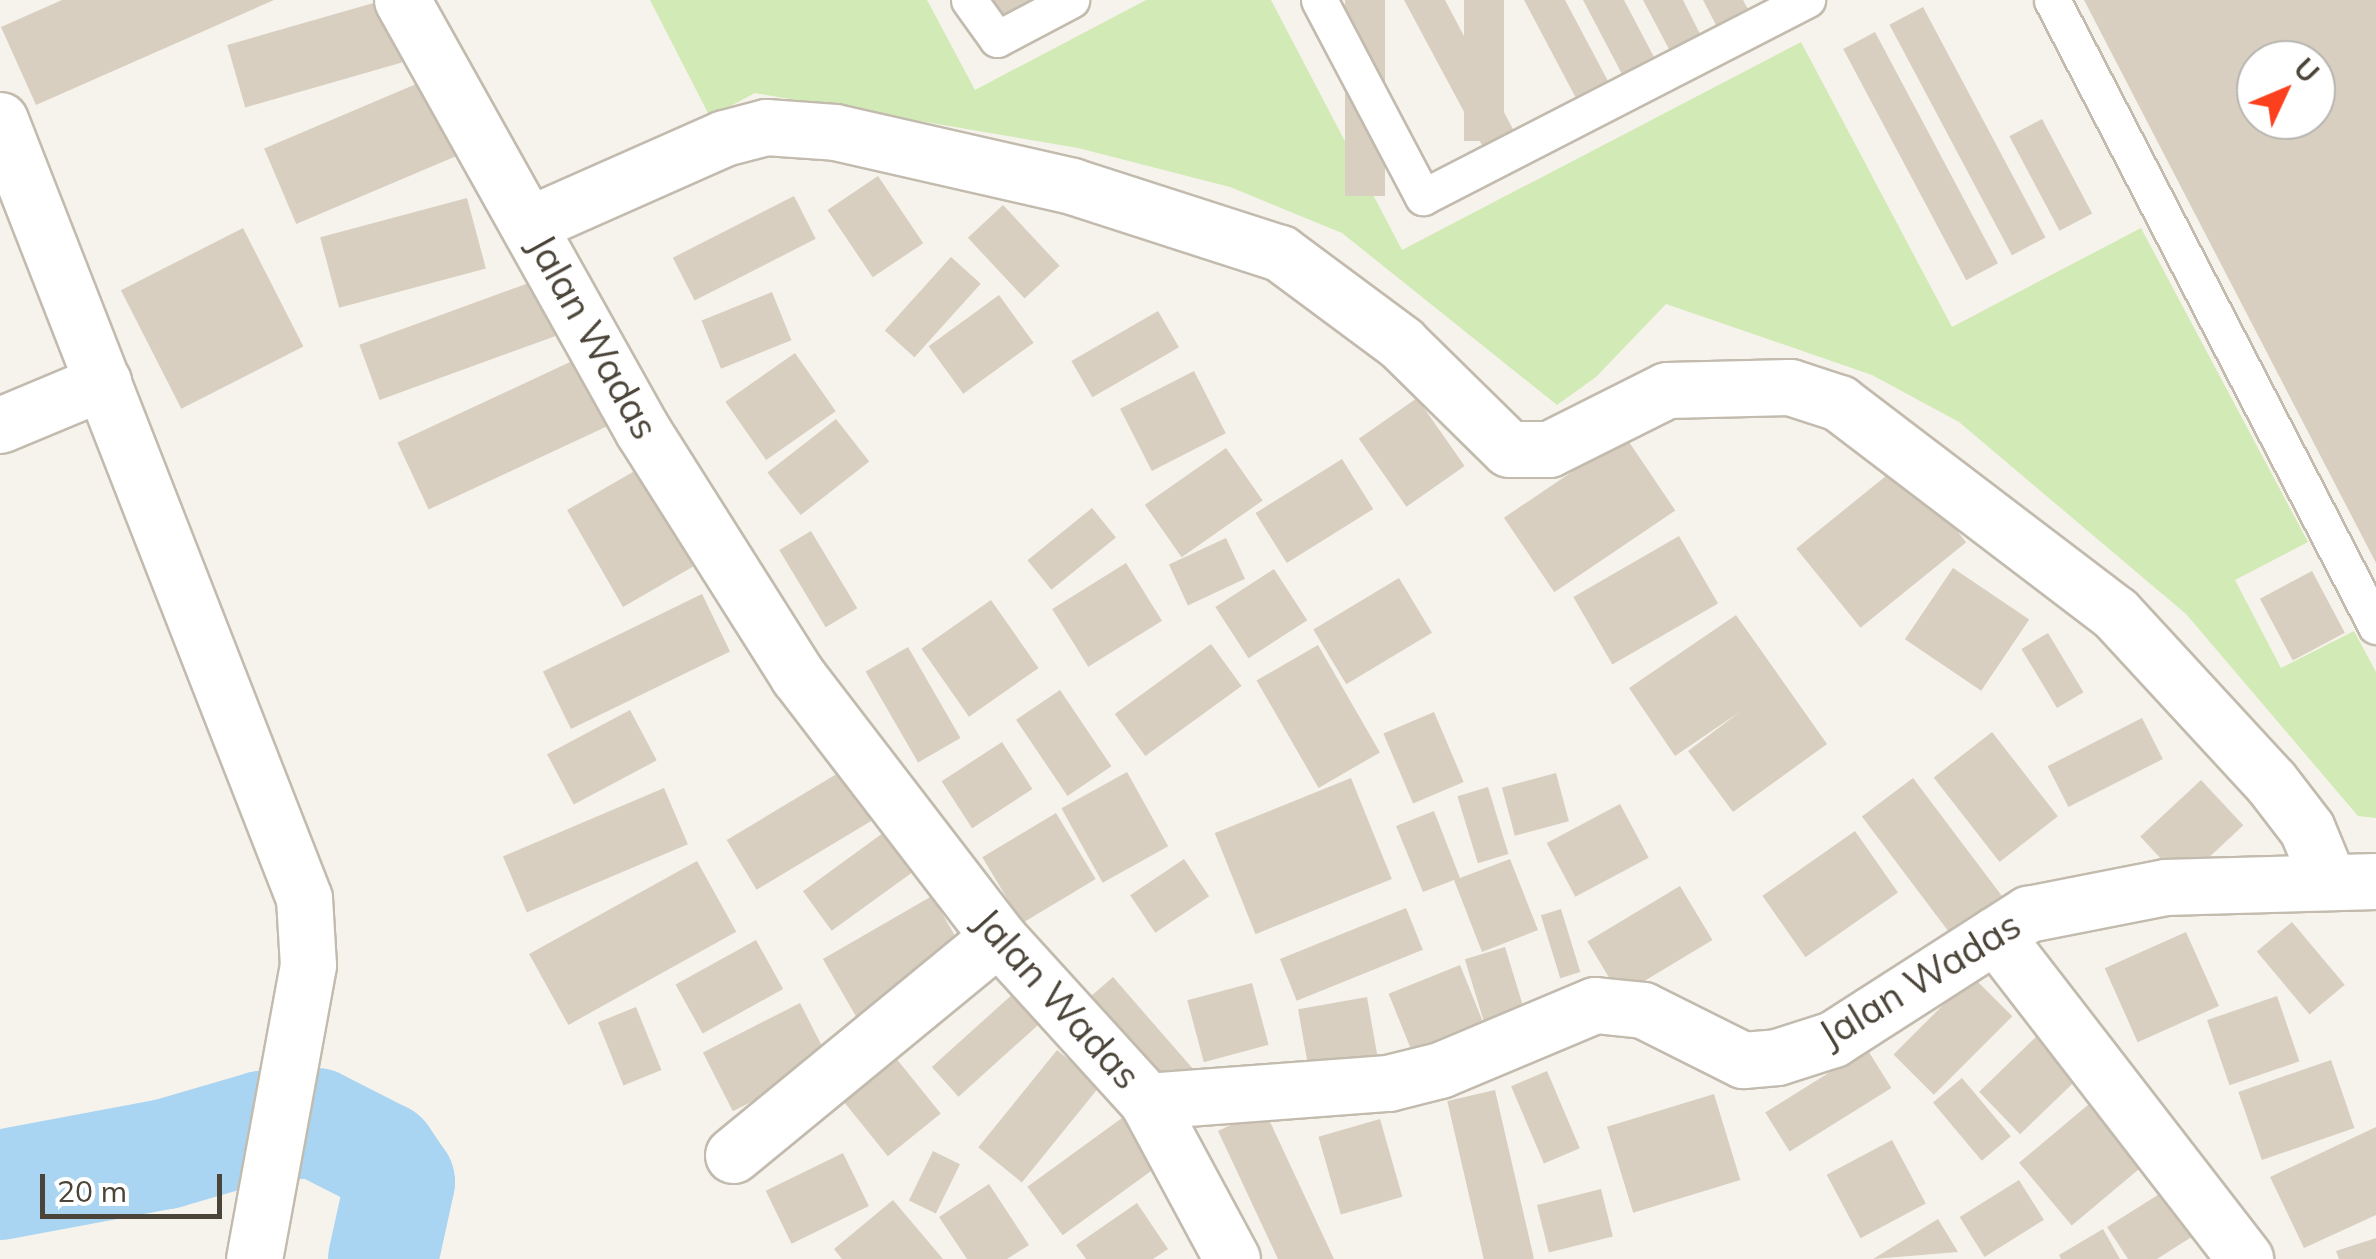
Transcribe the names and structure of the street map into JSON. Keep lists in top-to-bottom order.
{
  "streets": {
    "street": ["Jalan Wadas"]
  },
  "scale_bar": "20 m",
  "north": "top right"
}
